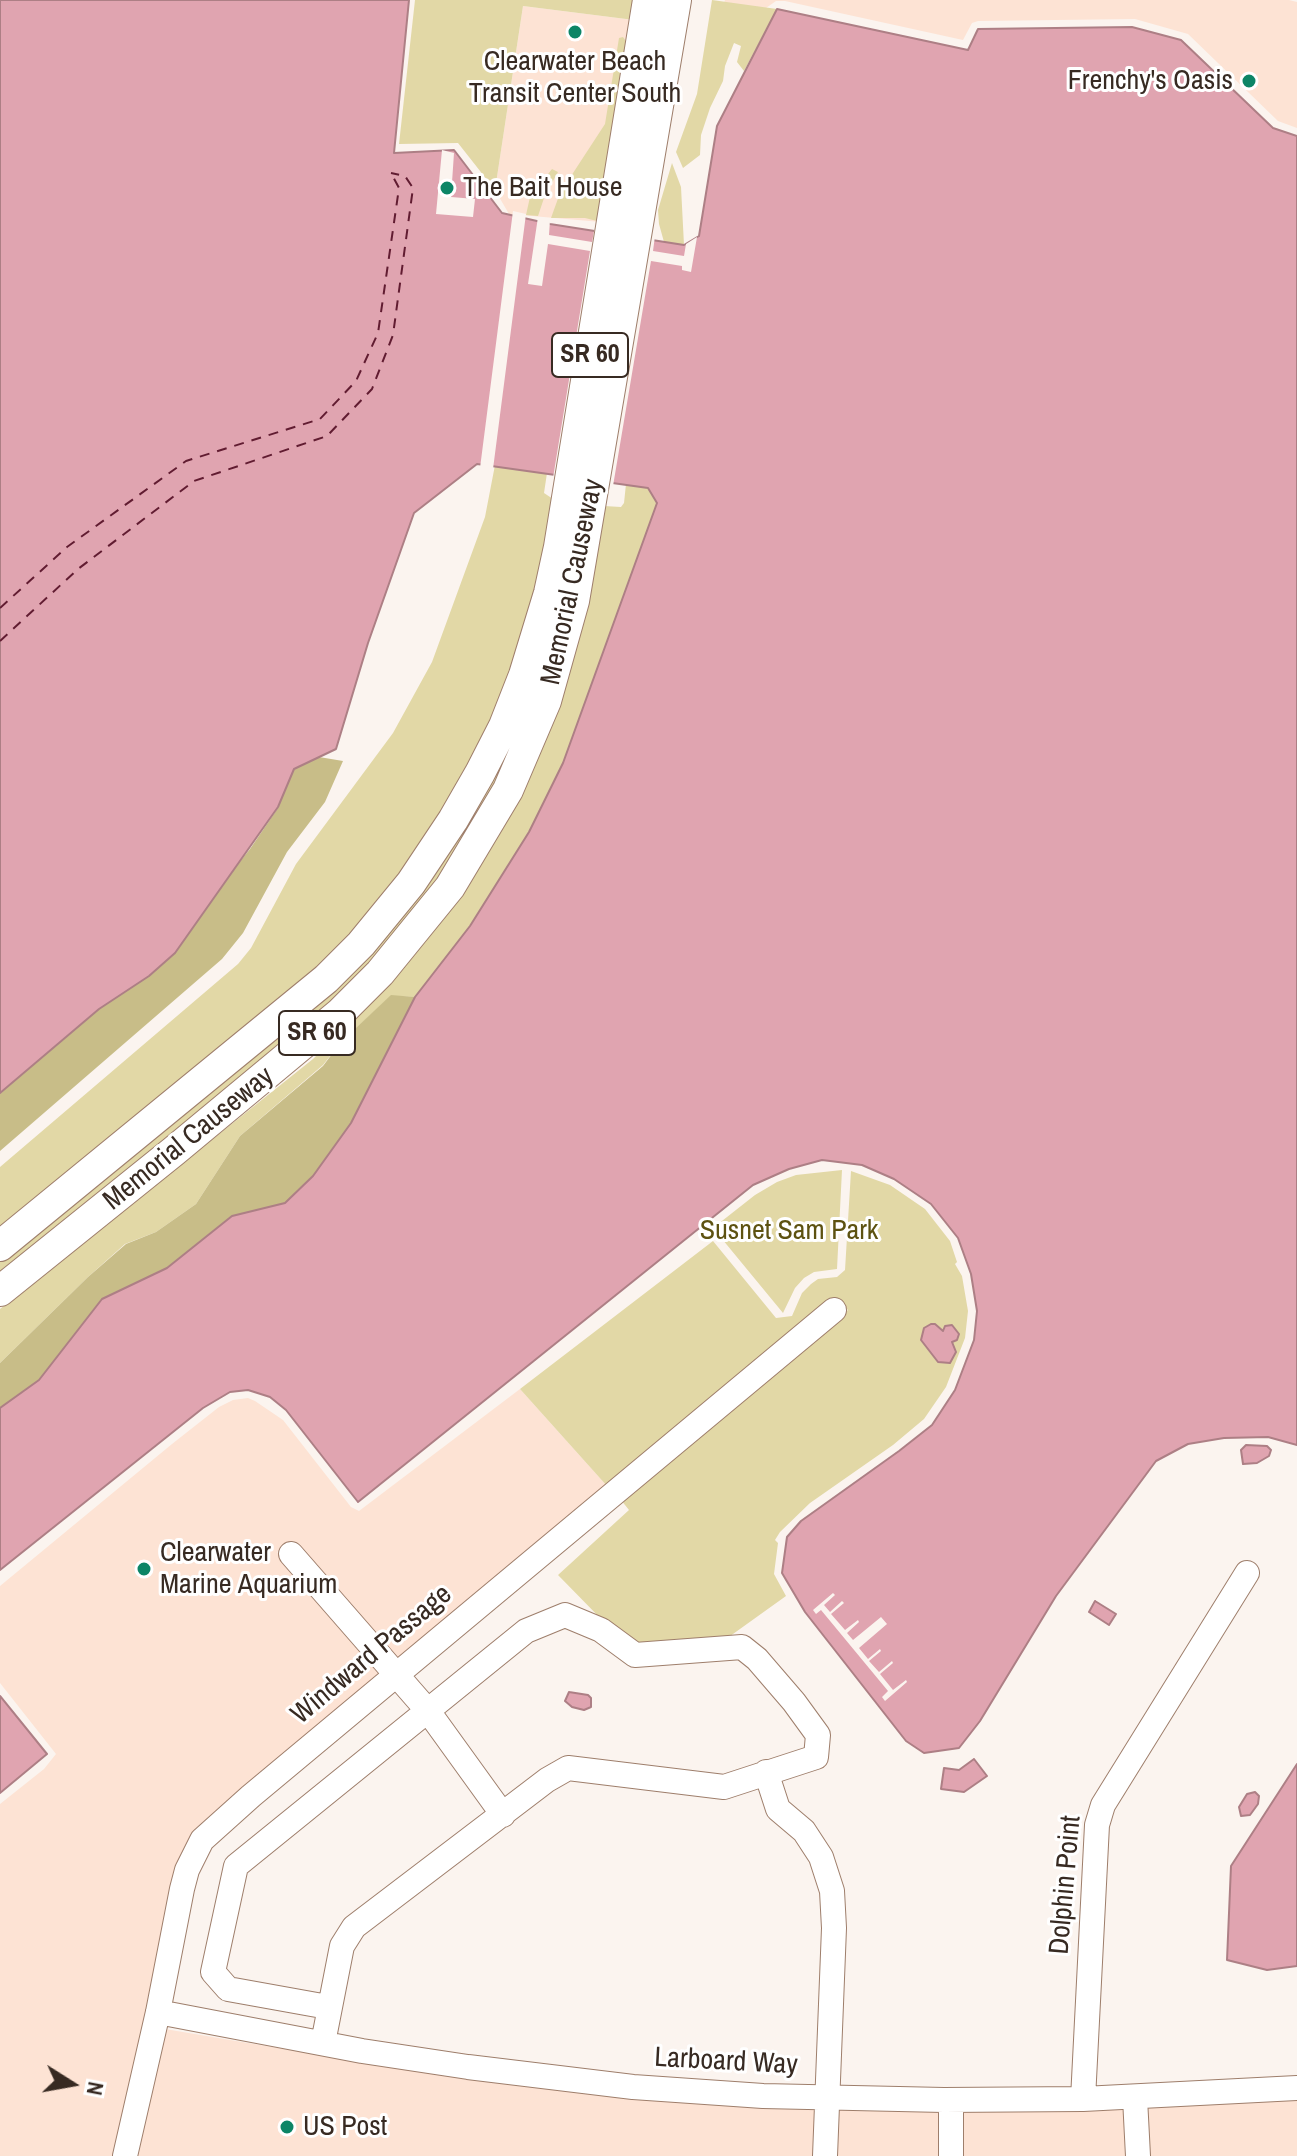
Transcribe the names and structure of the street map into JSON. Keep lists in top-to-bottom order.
{
  "streets": {
    "main road": ["SR 60", "Memorial Causeway"],
    "street": ["Windward Passage", "Dolphin Point", "Larboard Way"]
  },
  "crossings": [
    ["Windward Passage", "Larboard Way"],
    ["Dolphin Point", "Larboard Way"]
  ],
  "parks": ["Susnet Sam Park"],
  "places": [
    "Clearwater Beach Transit Center South",
    "Frenchy's Oasis",
    "The Bait House",
    "Clearwater Marine Aquarium",
    "US Post"
  ],
  "north": "right"
}
